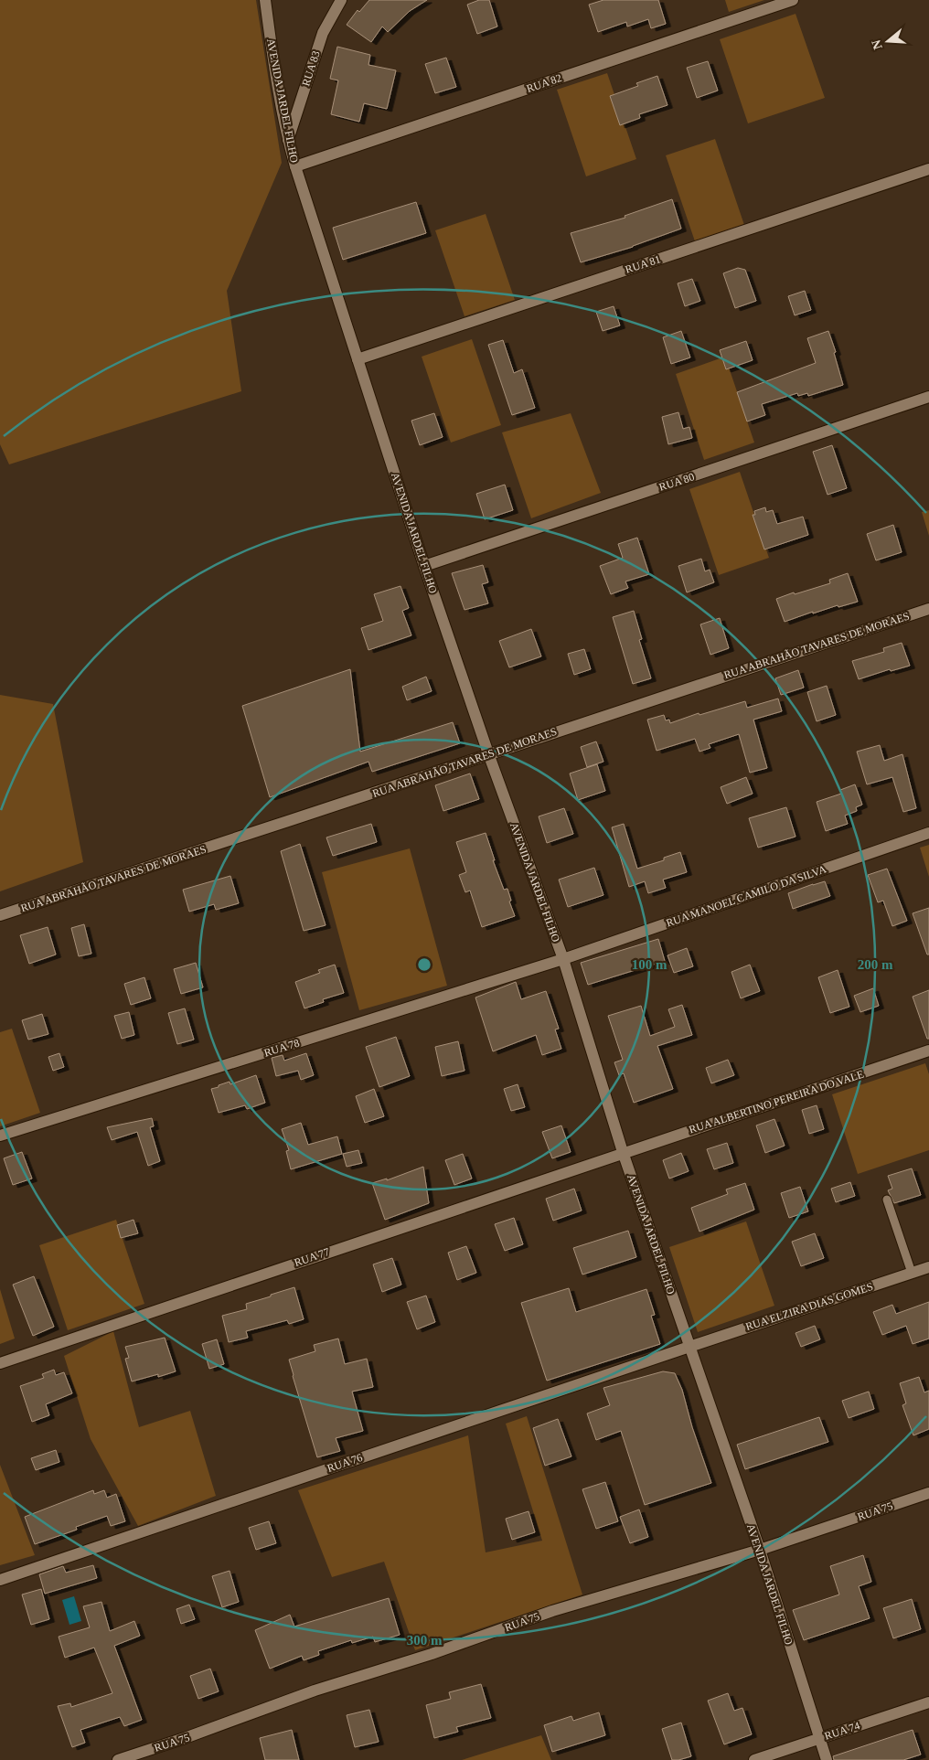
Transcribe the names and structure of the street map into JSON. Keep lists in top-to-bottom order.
{
  "streets": {
    "street": [
      "RUA 83",
      "RUA 82",
      "AVENIDA JARDEL FILHO",
      "RUA 81",
      "RUA 80",
      "RUA ABRAHÃO TAVARES DE MORAES",
      "RUA MANOEL CAMILO DA SILVA",
      "RUA 78",
      "RUA ALBERTINO PEREIRA DO VALE",
      "RUA 77",
      "RUA ELZIRA DIAS GOMES",
      "RUA 76",
      "RUA 75",
      "RUA 74"
    ]
  },
  "crossings": [
    ["RUA 83", "AVENIDA JARDEL FILHO"],
    ["RUA 82", "AVENIDA JARDEL FILHO"],
    ["AVENIDA JARDEL FILHO", "RUA 81"],
    ["AVENIDA JARDEL FILHO", "RUA 80"],
    ["AVENIDA JARDEL FILHO", "RUA ABRAHÃO TAVARES DE MORAES"],
    ["AVENIDA JARDEL FILHO", "RUA MANOEL CAMILO DA SILVA"],
    ["AVENIDA JARDEL FILHO", "RUA 78"],
    ["AVENIDA JARDEL FILHO", "RUA ALBERTINO PEREIRA DO VALE"],
    ["AVENIDA JARDEL FILHO", "RUA 77"],
    ["AVENIDA JARDEL FILHO", "RUA ELZIRA DIAS GOMES"],
    ["AVENIDA JARDEL FILHO", "RUA 76"],
    ["AVENIDA JARDEL FILHO", "RUA 75"],
    ["AVENIDA JARDEL FILHO", "RUA 74"],
    ["RUA MANOEL CAMILO DA SILVA", "RUA 78"],
    ["RUA ALBERTINO PEREIRA DO VALE", "RUA 77"],
    ["RUA ELZIRA DIAS GOMES", "RUA 76"]
  ],
  "north": "left",
  "rings": ["100 m", "200 m", "300 m"]
}
